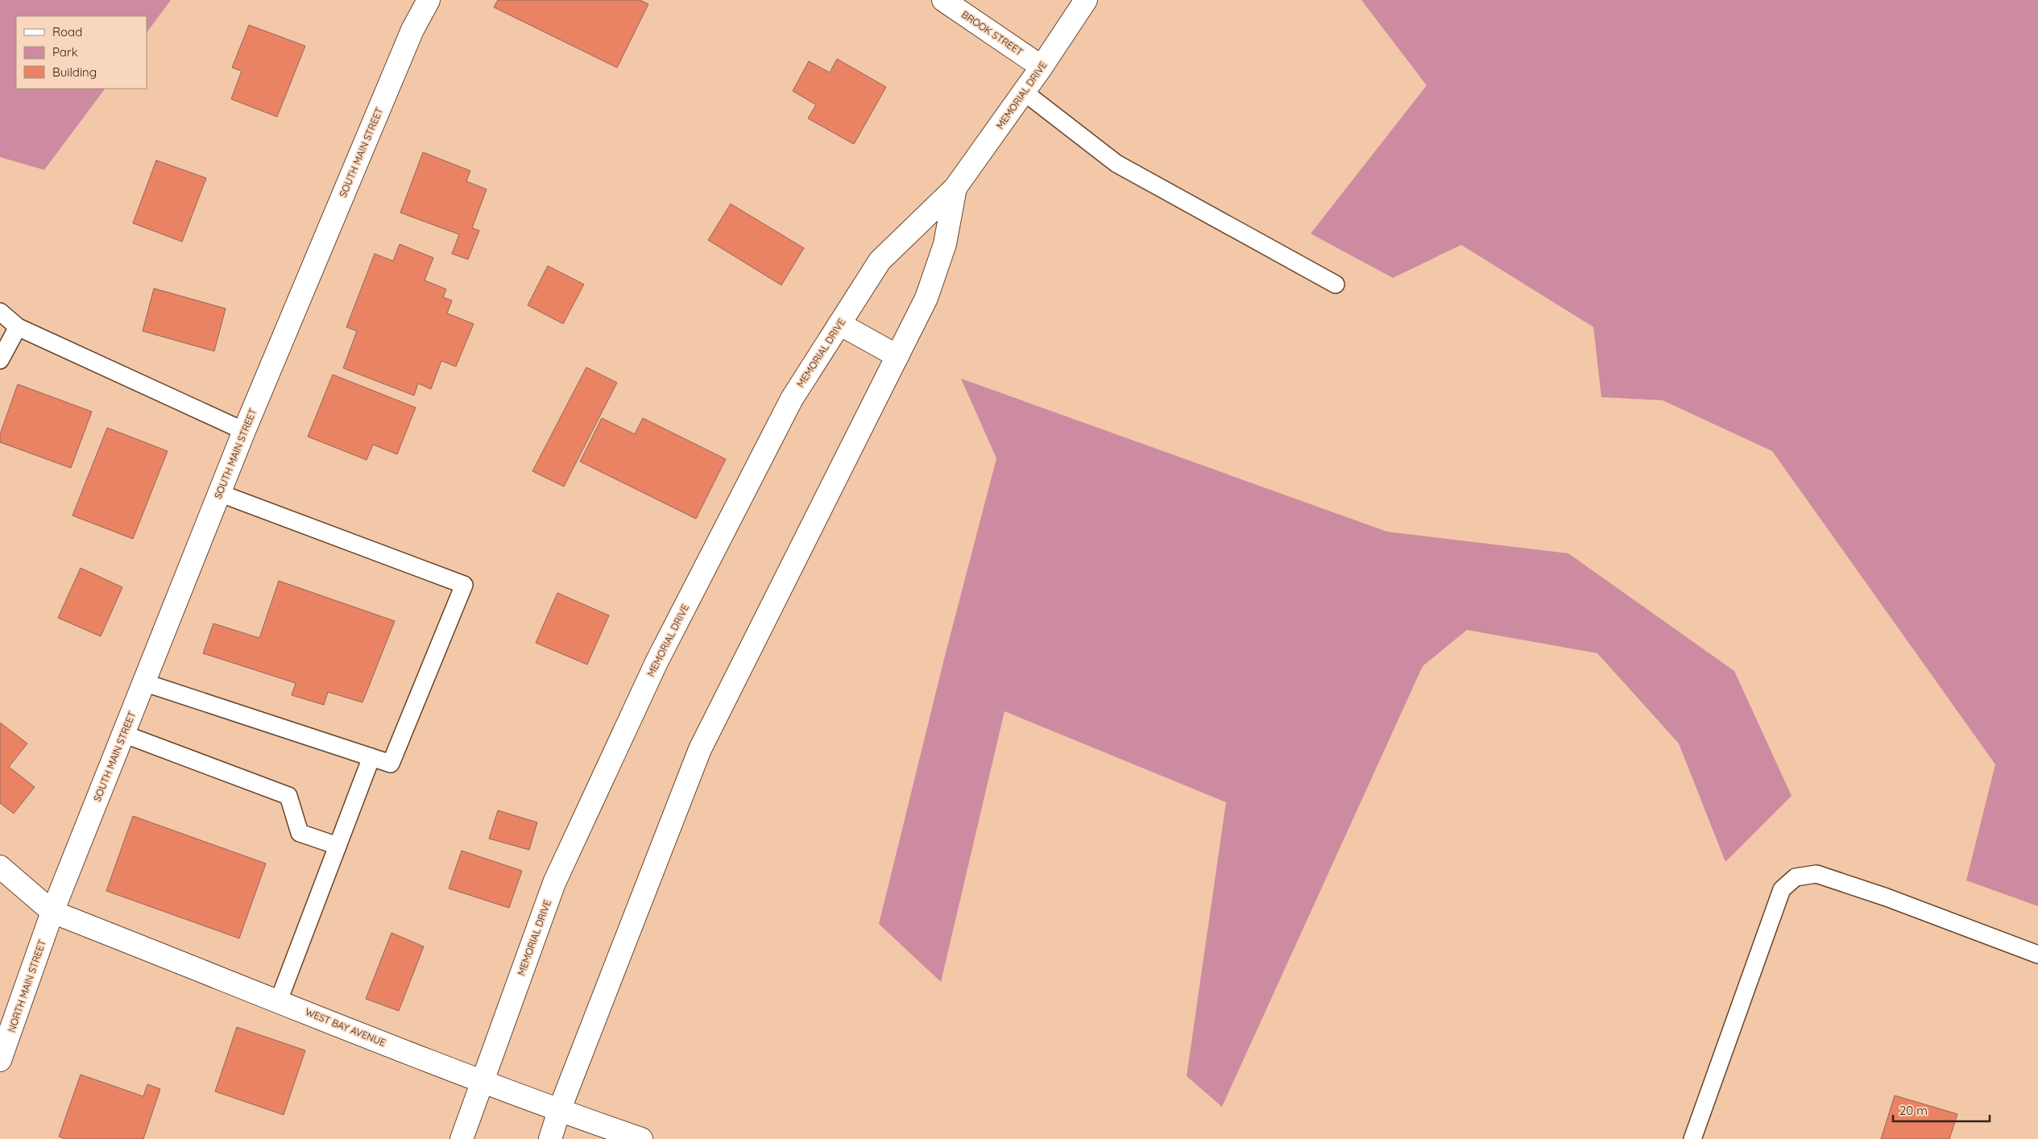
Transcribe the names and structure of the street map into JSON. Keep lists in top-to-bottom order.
{
  "streets": {
    "main road": [
      "BROOK STREET",
      "MEMORIAL DRIVE",
      "SOUTH MAIN STREET",
      "NORTH MAIN STREET",
      "WEST BAY AVENUE"
    ]
  },
  "crossings": [
    ["BROOK STREET", "MEMORIAL DRIVE"],
    ["MEMORIAL DRIVE", "WEST BAY AVENUE"],
    ["SOUTH MAIN STREET", "NORTH MAIN STREET"],
    ["SOUTH MAIN STREET", "WEST BAY AVENUE"],
    ["NORTH MAIN STREET", "WEST BAY AVENUE"]
  ],
  "legend": ["Road", "Park", "Building"],
  "scale_bar": "20 m"
}
